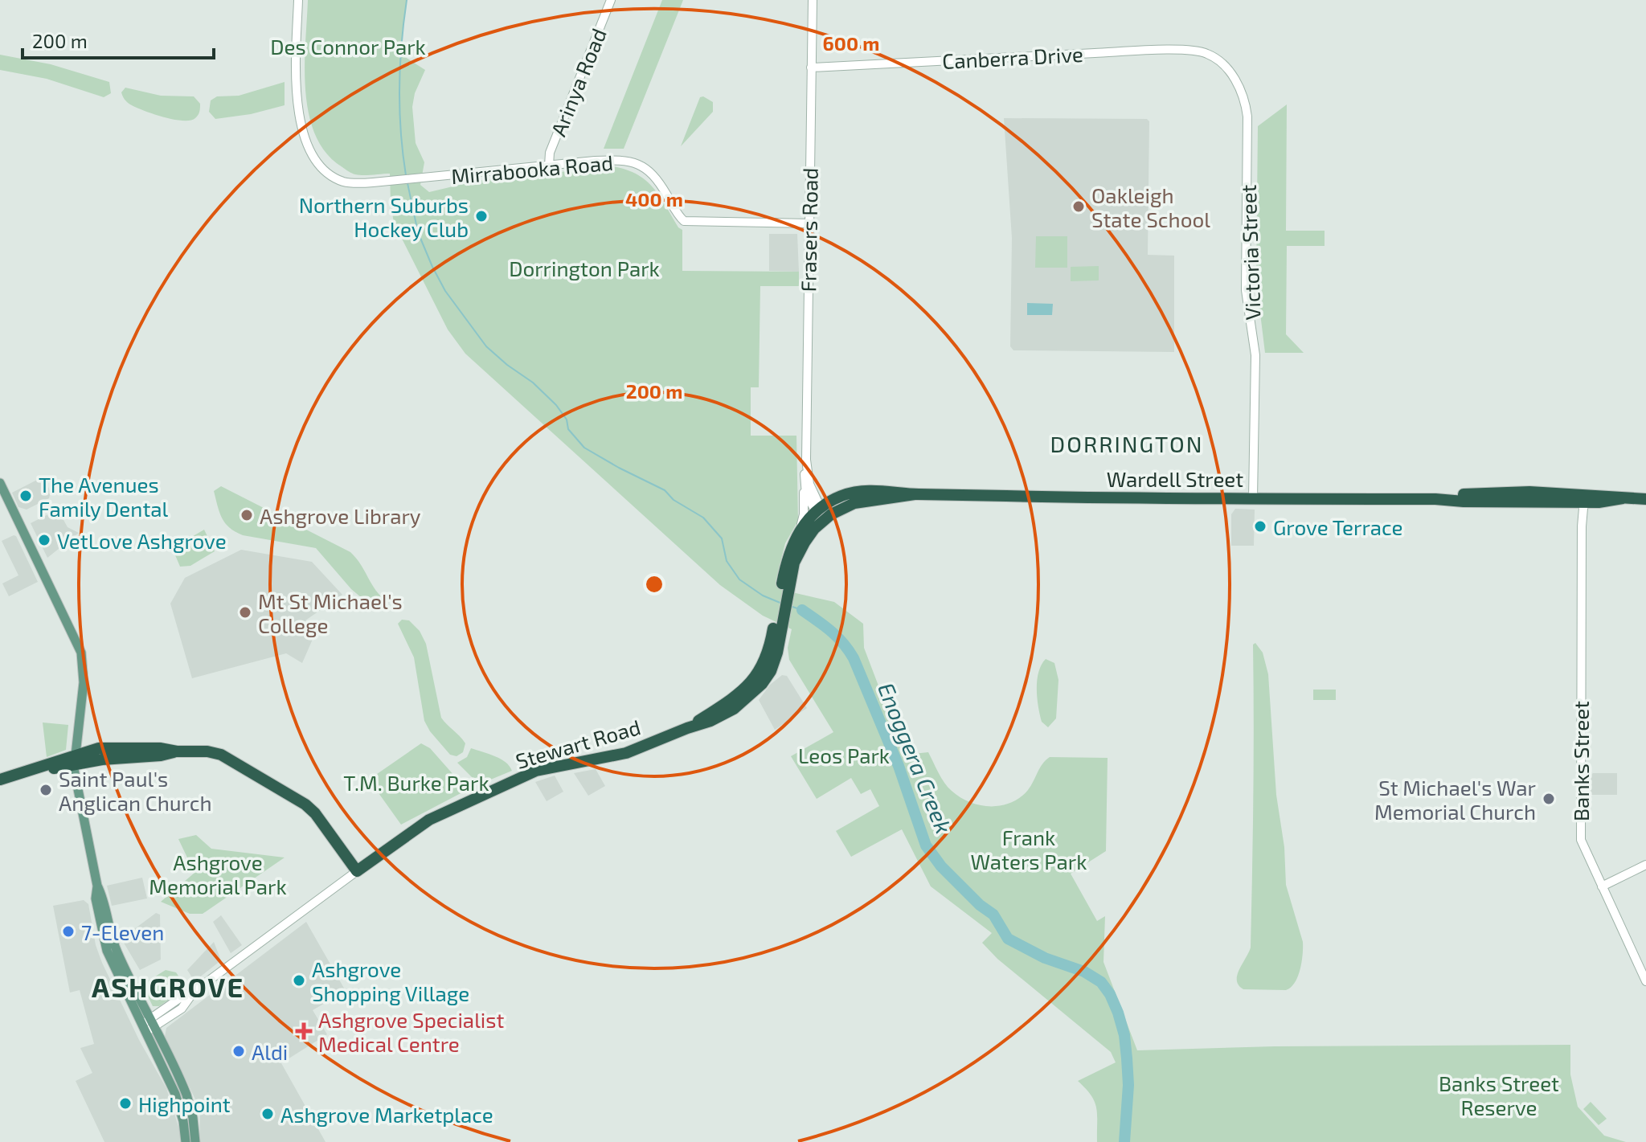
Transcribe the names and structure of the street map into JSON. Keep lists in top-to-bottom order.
{
  "streets": {
    "highway": ["Wardell Street", "Stewart Road"],
    "street": [
      "Canberra Drive",
      "Arinya Road",
      "Mirrabooka Road",
      "Frasers Road",
      "Victoria Street",
      "Banks Street"
    ]
  },
  "crossings": [
    ["Canberra Drive", "Frasers Road"],
    ["Canberra Drive", "Victoria Street"],
    ["Arinya Road", "Mirrabooka Road"],
    ["Mirrabooka Road", "Frasers Road"],
    ["Frasers Road", "Wardell Street"],
    ["Frasers Road", "Stewart Road"],
    ["Victoria Street", "Wardell Street"],
    ["Wardell Street", "Stewart Road"],
    ["Wardell Street", "Banks Street"]
  ],
  "districts": ["DORRINGTON", "ASHGROVE"],
  "water": ["Enoggera Creek"],
  "parks": [
    "Des Connor Park",
    "Dorrington Park",
    "Leos Park",
    "T.M. Burke Park",
    "Frank Waters Park",
    "Ashgrove Memorial Park",
    "Banks Street Reserve"
  ],
  "places": {
    "other": [
      "Oakleigh State School",
      "Northern Suburbs Hockey Club",
      "The Avenues Family Dental",
      "Ashgrove Library",
      "Grove Terrace",
      "VetLove Ashgrove",
      "Mt St Michael's College",
      "Saint Paul's Anglican Church",
      "St Michael's War Memorial Church",
      "7-Eleven",
      "Ashgrove Shopping Village",
      "Aldi",
      "Highpoint",
      "Ashgrove Marketplace"
    ],
    "health": ["Ashgrove Specialist Medical Centre"]
  },
  "scale_bar": "200 m",
  "rings": ["600 m", "400 m", "200 m"]
}
